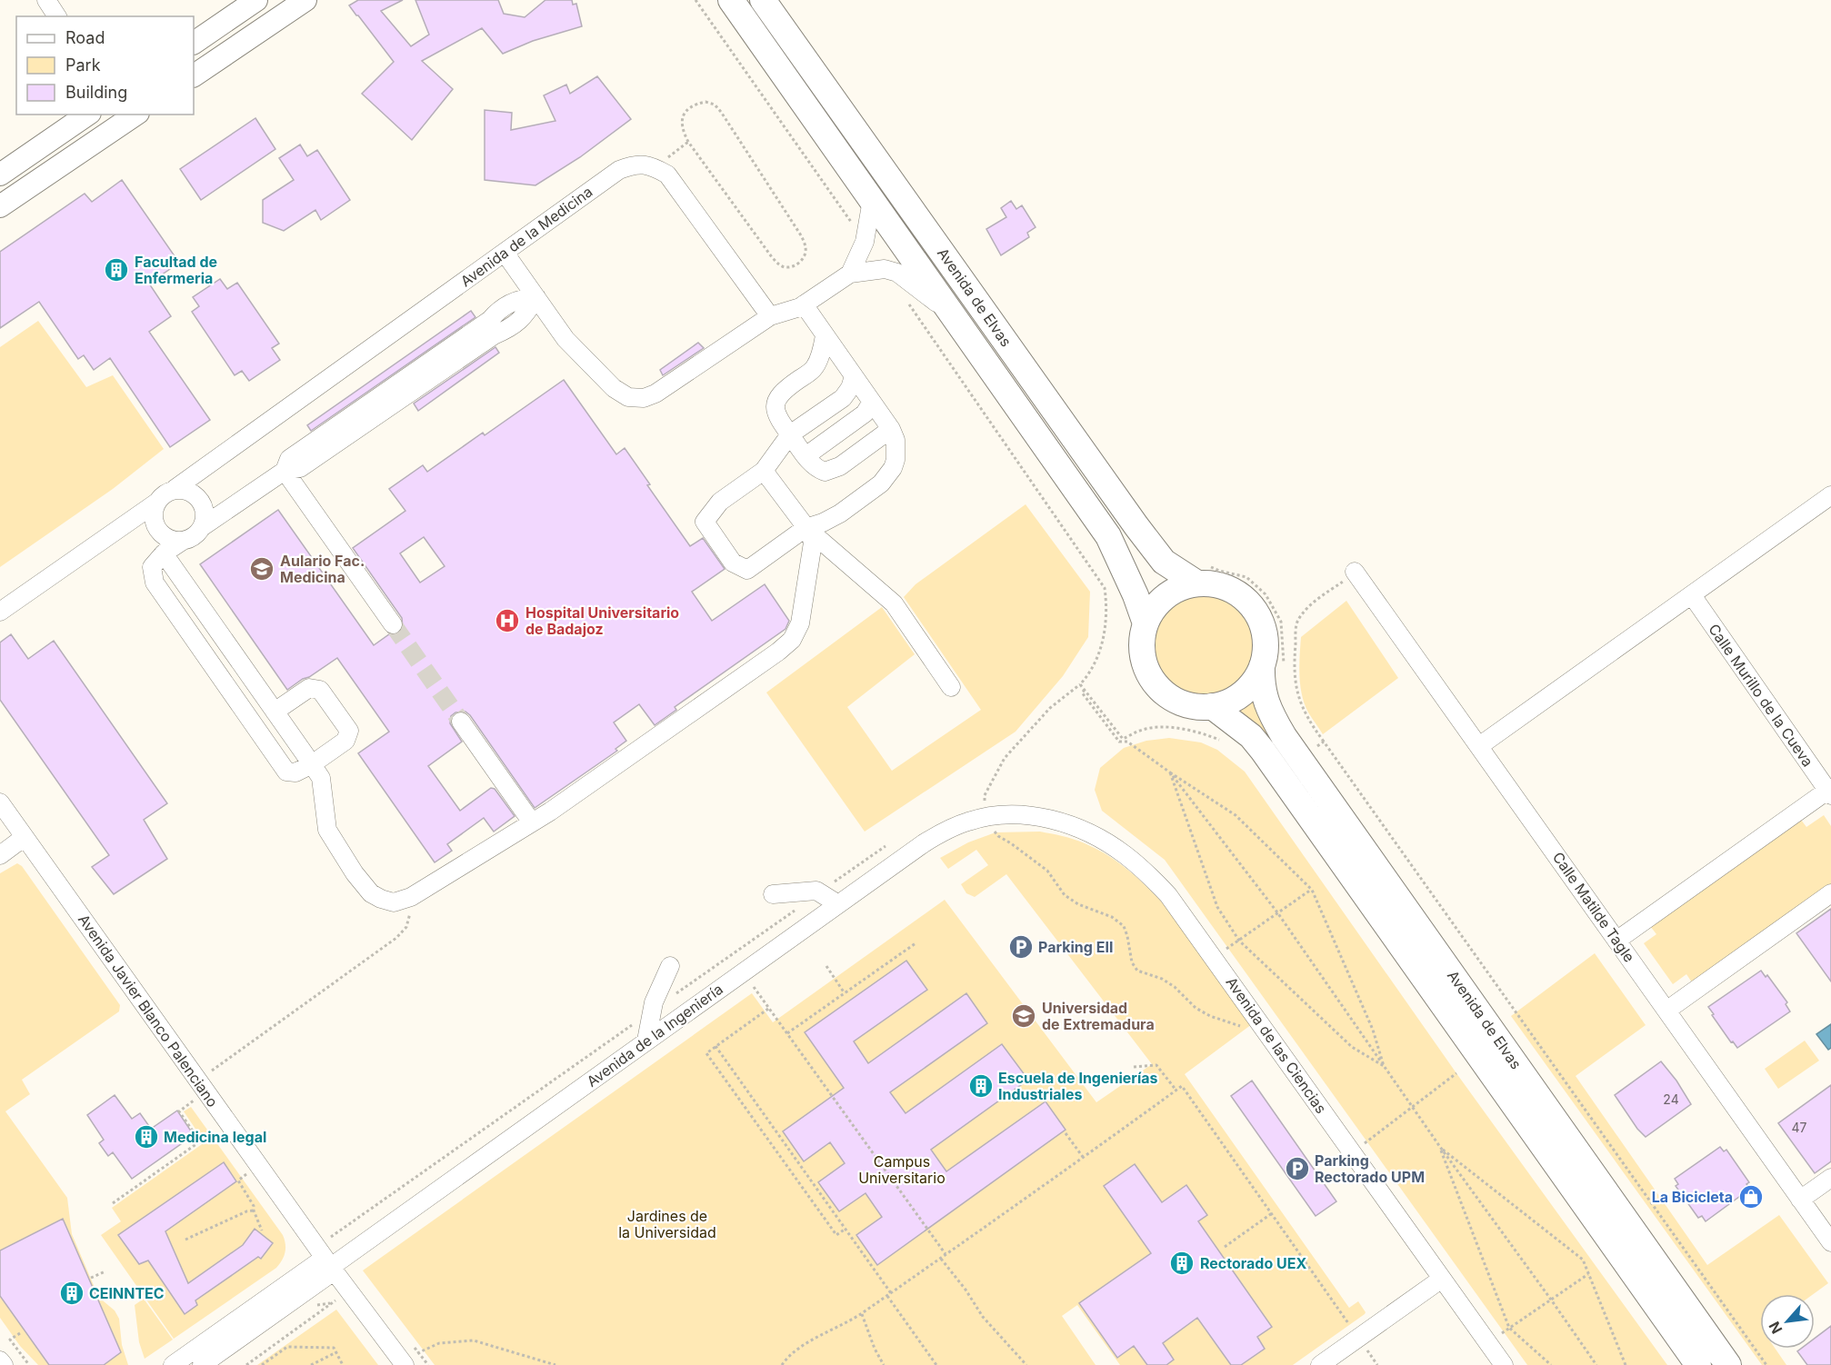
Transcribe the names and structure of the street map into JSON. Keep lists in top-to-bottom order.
{
  "streets": {
    "highway": ["Avenida de Elvas"],
    "street": [
      "Avenida de la Medicina",
      "Calle Murillo de la Cueva",
      "Calle Matilde Tagle",
      "Avenida Javier Blanco Palenciano",
      "Avenida de la Ingeniería",
      "Avenida de las Ciencias"
    ]
  },
  "crossings": [
    ["Avenida Javier Blanco Palenciano", "Avenida de la Ingeniería"],
    ["Avenida de la Ingeniería", "Avenida de las Ciencias"]
  ],
  "parks": ["Campus Universitario", "Jardines de la Universidad"],
  "places": {
    "building": [
      "Facultad de Enfermeria",
      "Escuela de Ingenierías Industriales",
      "Medicina legal",
      "Rectorado UEX",
      "CEINNTEC"
    ],
    "school or university": ["Aulario Fac. Medicina", "Universidad de Extremadura"],
    "hospital": ["Hospital Universitario de Badajoz"],
    "parking": ["Parking EII", "Parking Rectorado UPM"],
    "shop": ["La Bicicleta"]
  },
  "house_numbers": ["24", "47"],
  "legend": ["Road", "Park", "Building"],
  "north": "bottom left"
}
